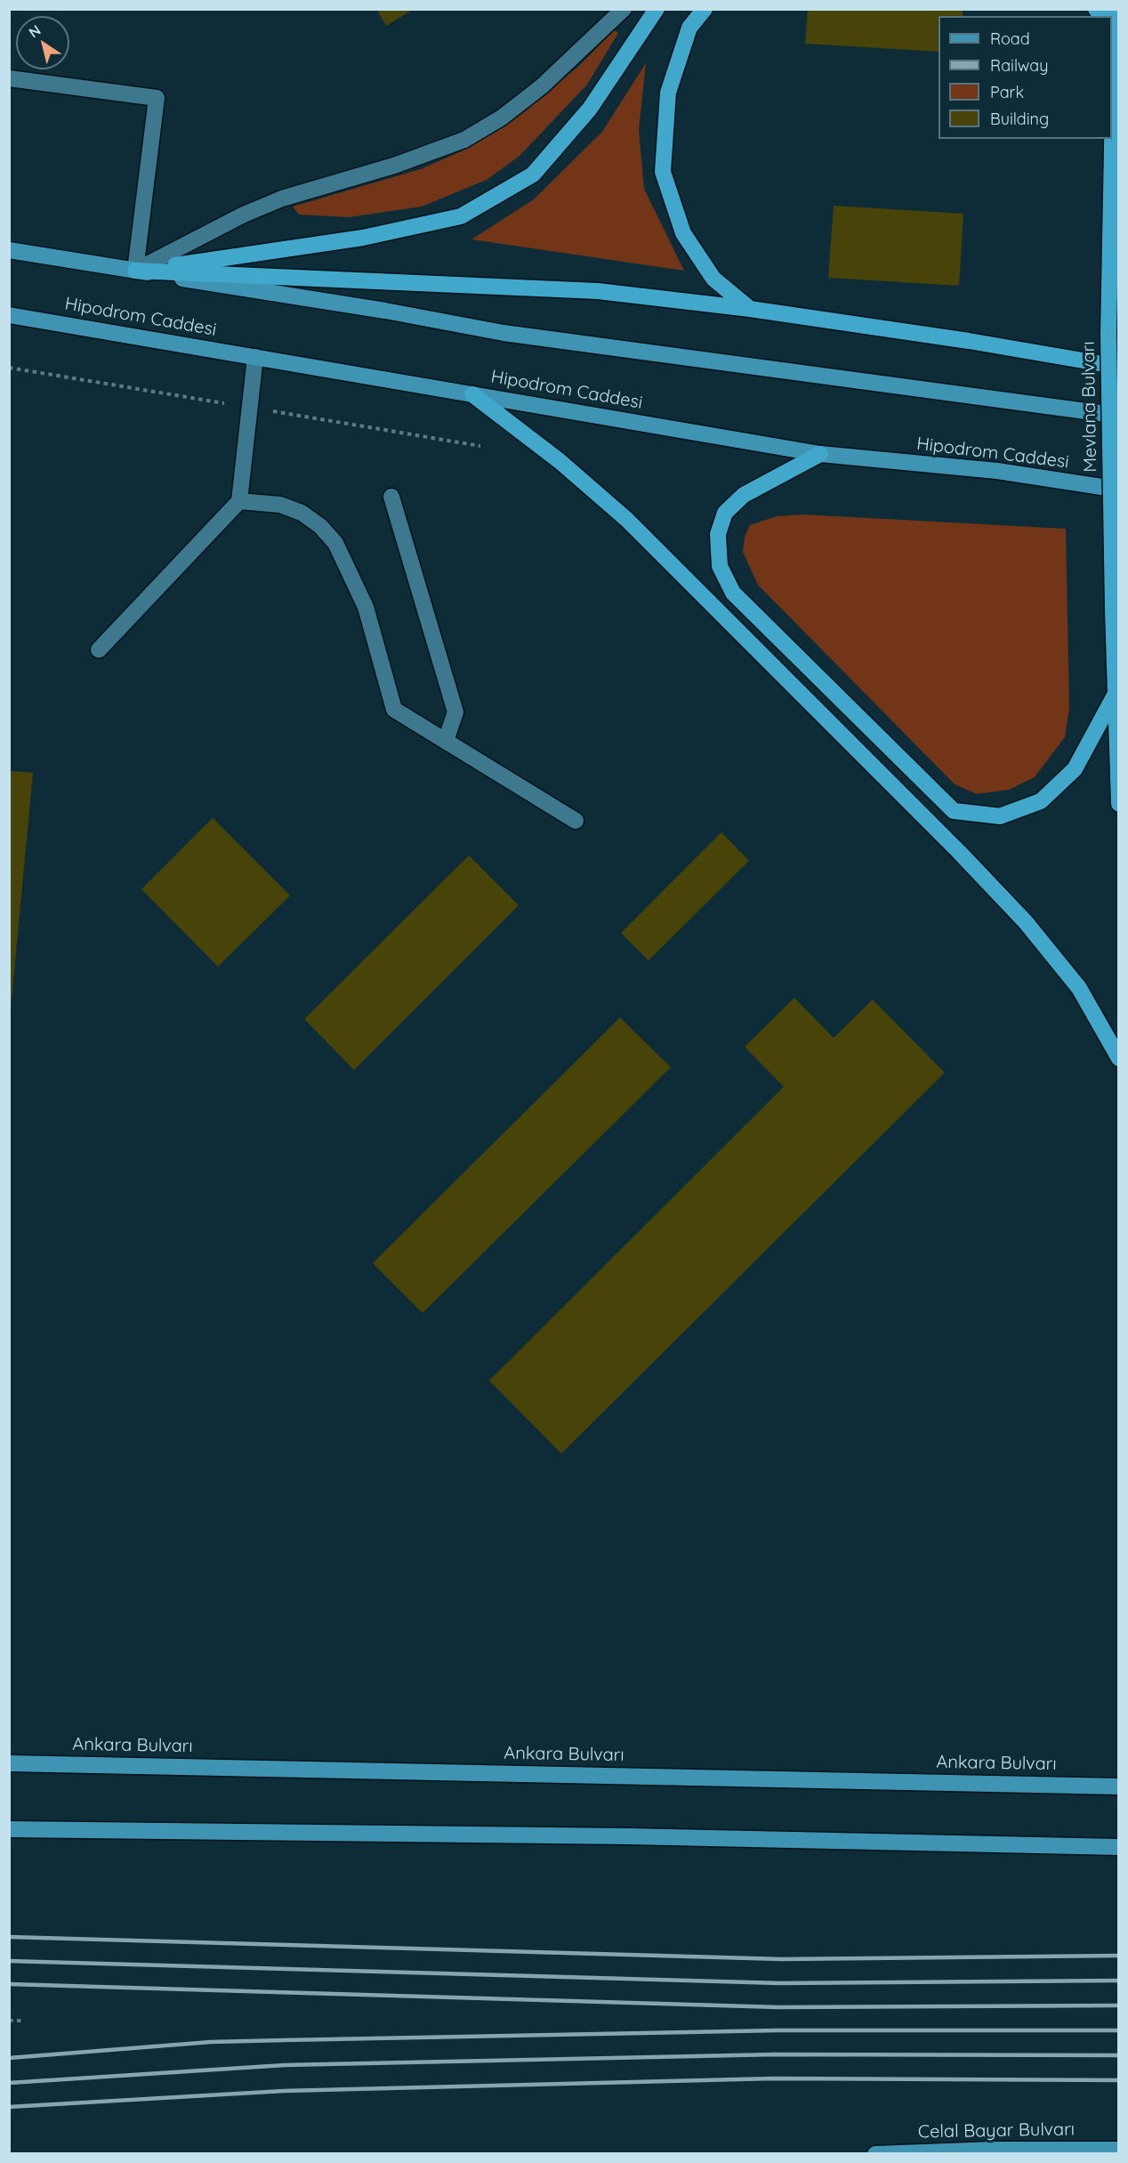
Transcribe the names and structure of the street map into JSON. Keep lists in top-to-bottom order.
{
  "streets": {
    "highway": ["Mevlana Bulvarı"],
    "main road": ["Hipodrom Caddesi", "Ankara Bulvarı", "Celal Bayar Bulvarı"]
  },
  "legend": [
    "Road",
    "Railway",
    "Park",
    "Building"
  ],
  "north": "top left"
}
